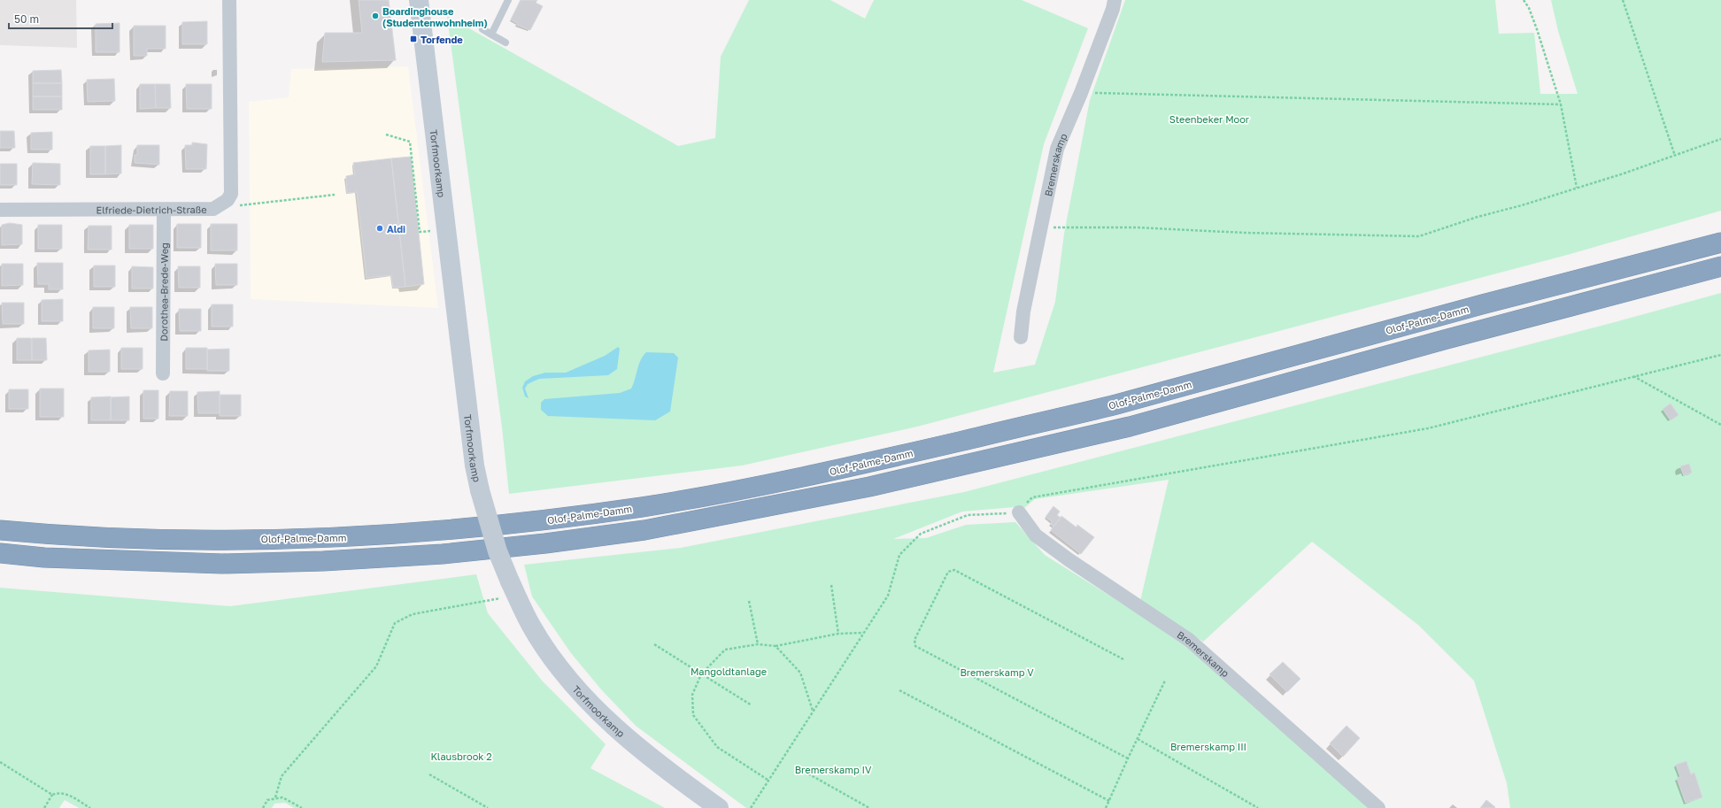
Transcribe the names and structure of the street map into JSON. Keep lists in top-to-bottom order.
{
  "streets": {
    "highway": ["Olof-Palme-Damm"],
    "street": [
      "Torfmoorkamp",
      "Bremerskamp",
      "Elfriede-Dietrich-Straße",
      "Dorothea-Brede-Weg"
    ]
  },
  "crossings": [
    ["Elfriede-Dietrich-Straße", "Dorothea-Brede-Weg"]
  ],
  "parks": [
    "Steenbeker Moor",
    "Mangoldtanlage",
    "Bremerskamp V",
    "Bremerskamp III",
    "Klausbrook 2",
    "Bremerskamp IV"
  ],
  "places": {
    "other": ["Boardinghouse (Studentenwohnheim)", "Aldi"],
    "transit": ["Torfende"]
  },
  "scale_bar": "50 m"
}
